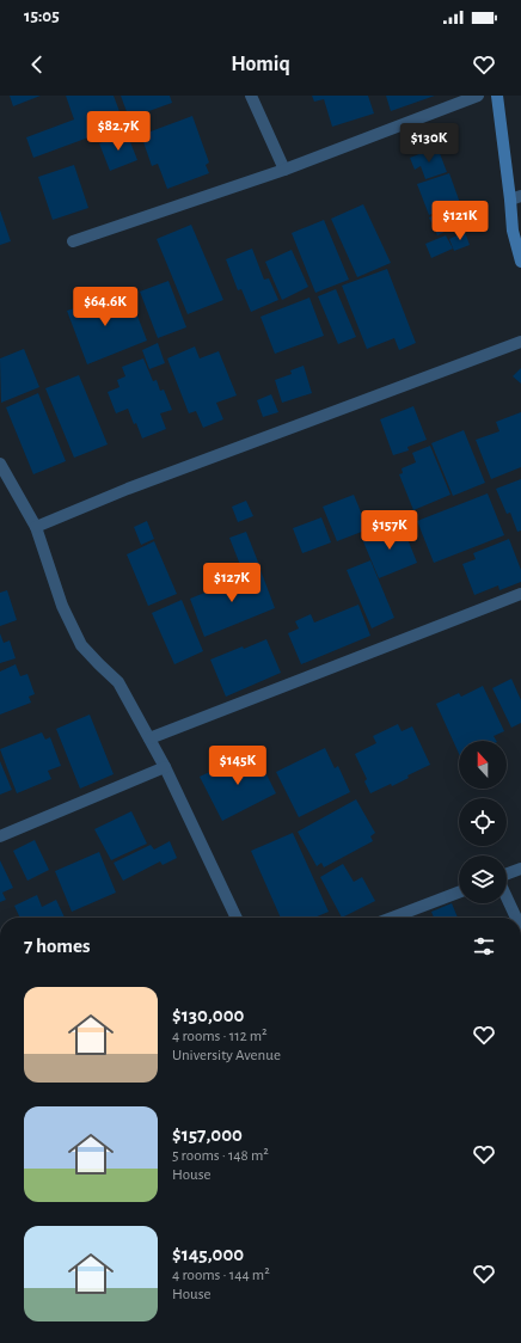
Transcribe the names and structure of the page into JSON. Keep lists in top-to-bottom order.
{
  "north": "top",
  "page": {
    "status": "15:05",
    "header": "Homiq",
    "price": [
      "$82.7K",
      "$130K",
      "$121K",
      "$64.6K",
      "$157K",
      "$127K",
      "$145K"
    ],
    "heading": "7 homes",
    "list": [
      {
        "name": "$130,000",
        "note": "4 rooms · 112 m² · University Avenue"
      },
      {
        "name": "$157,000",
        "note": "5 rooms · 148 m² · House"
      },
      {
        "name": "$145,000",
        "note": "4 rooms · 144 m² · House"
      }
    ]
  }
}
